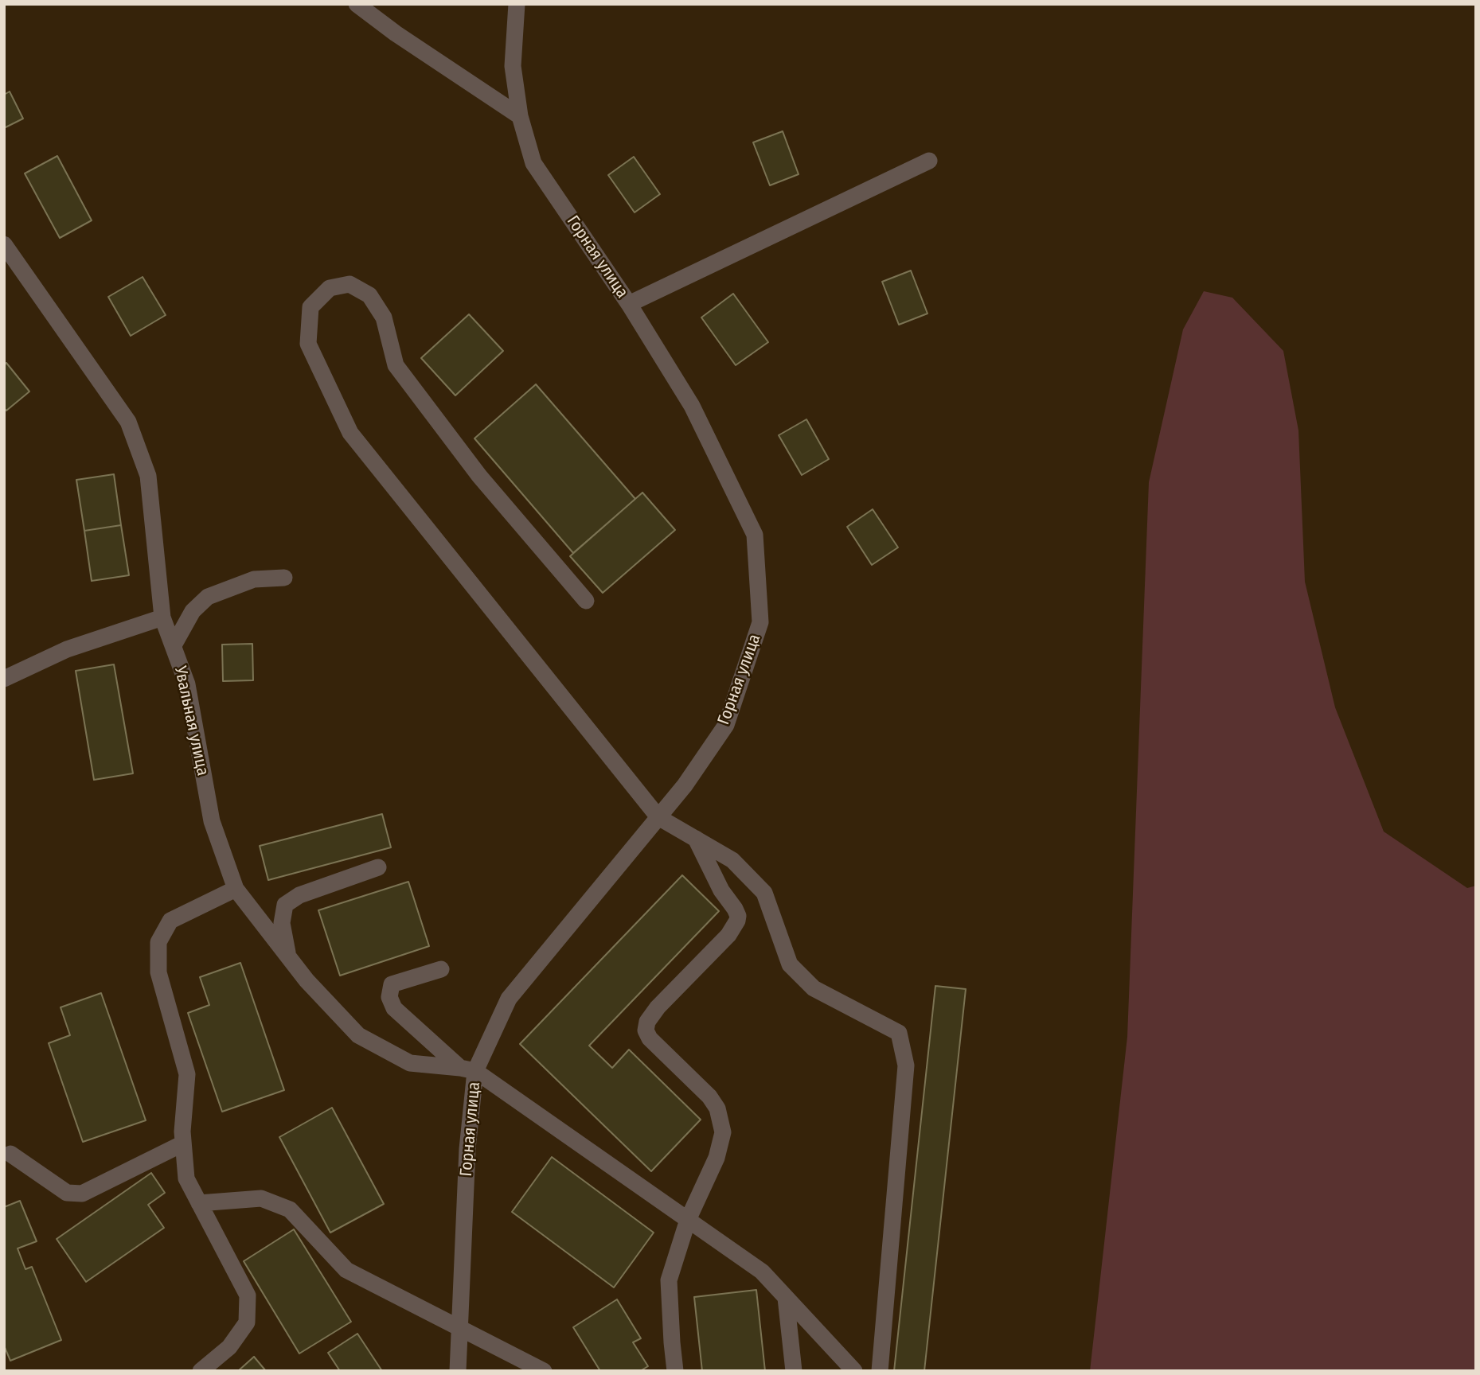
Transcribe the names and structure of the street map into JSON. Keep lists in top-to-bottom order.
{
  "streets": {
    "street": ["Горная улица", "Увальная улица"]
  },
  "crossings": [
    ["Горная улица", "Увальная улица"]
  ]
}
